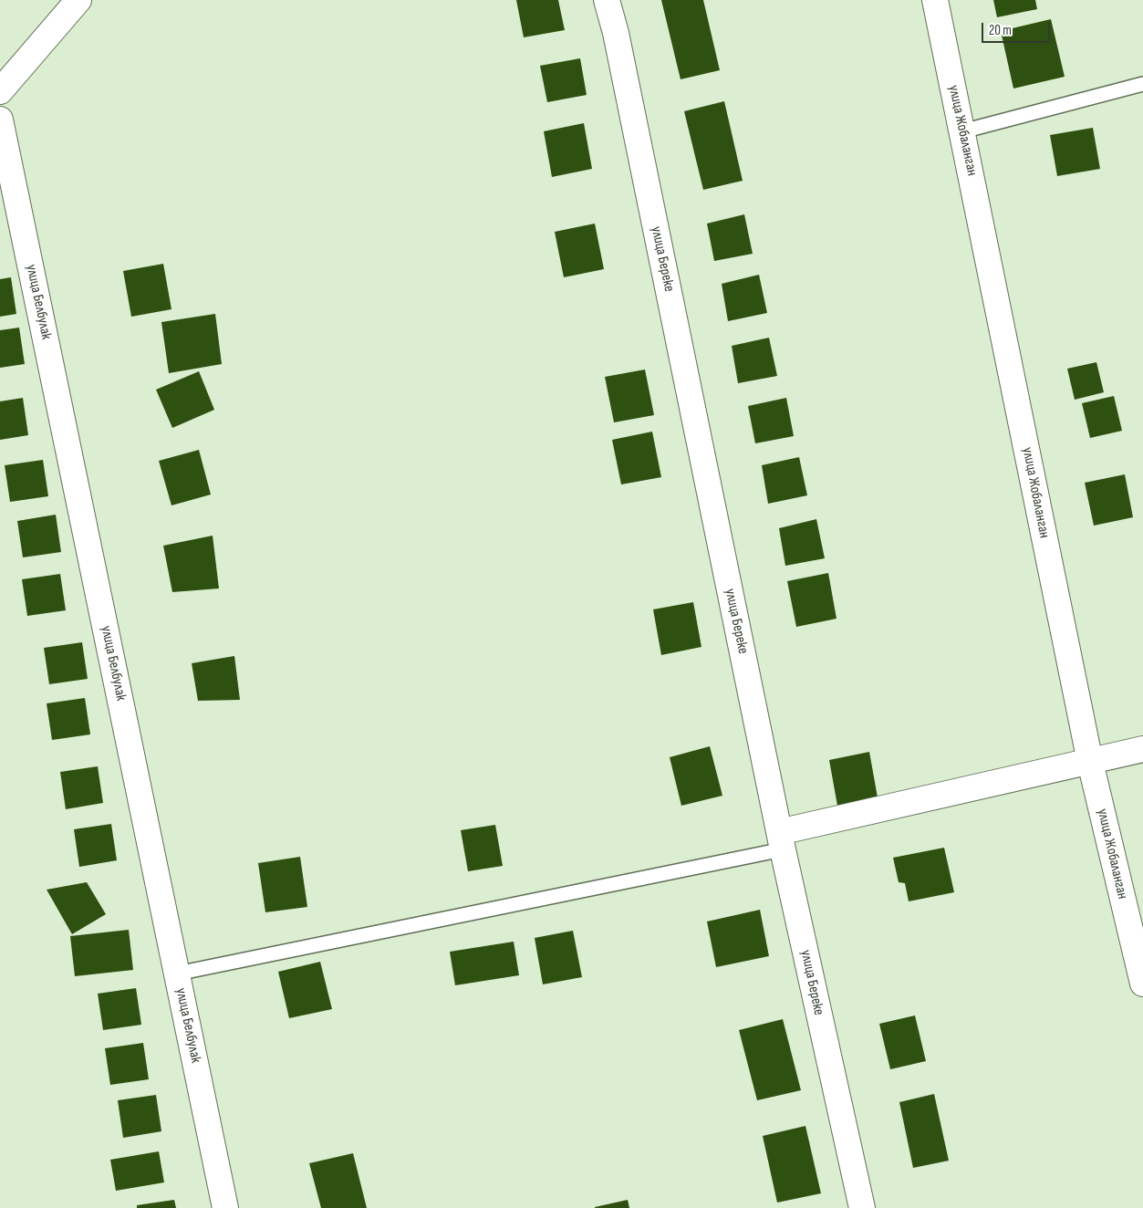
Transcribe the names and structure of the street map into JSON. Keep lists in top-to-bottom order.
{
  "streets": {
    "street": ["улица Жобаланган", "улица Береке", "улица Белбулак"]
  },
  "scale_bar": "20 m"
}
